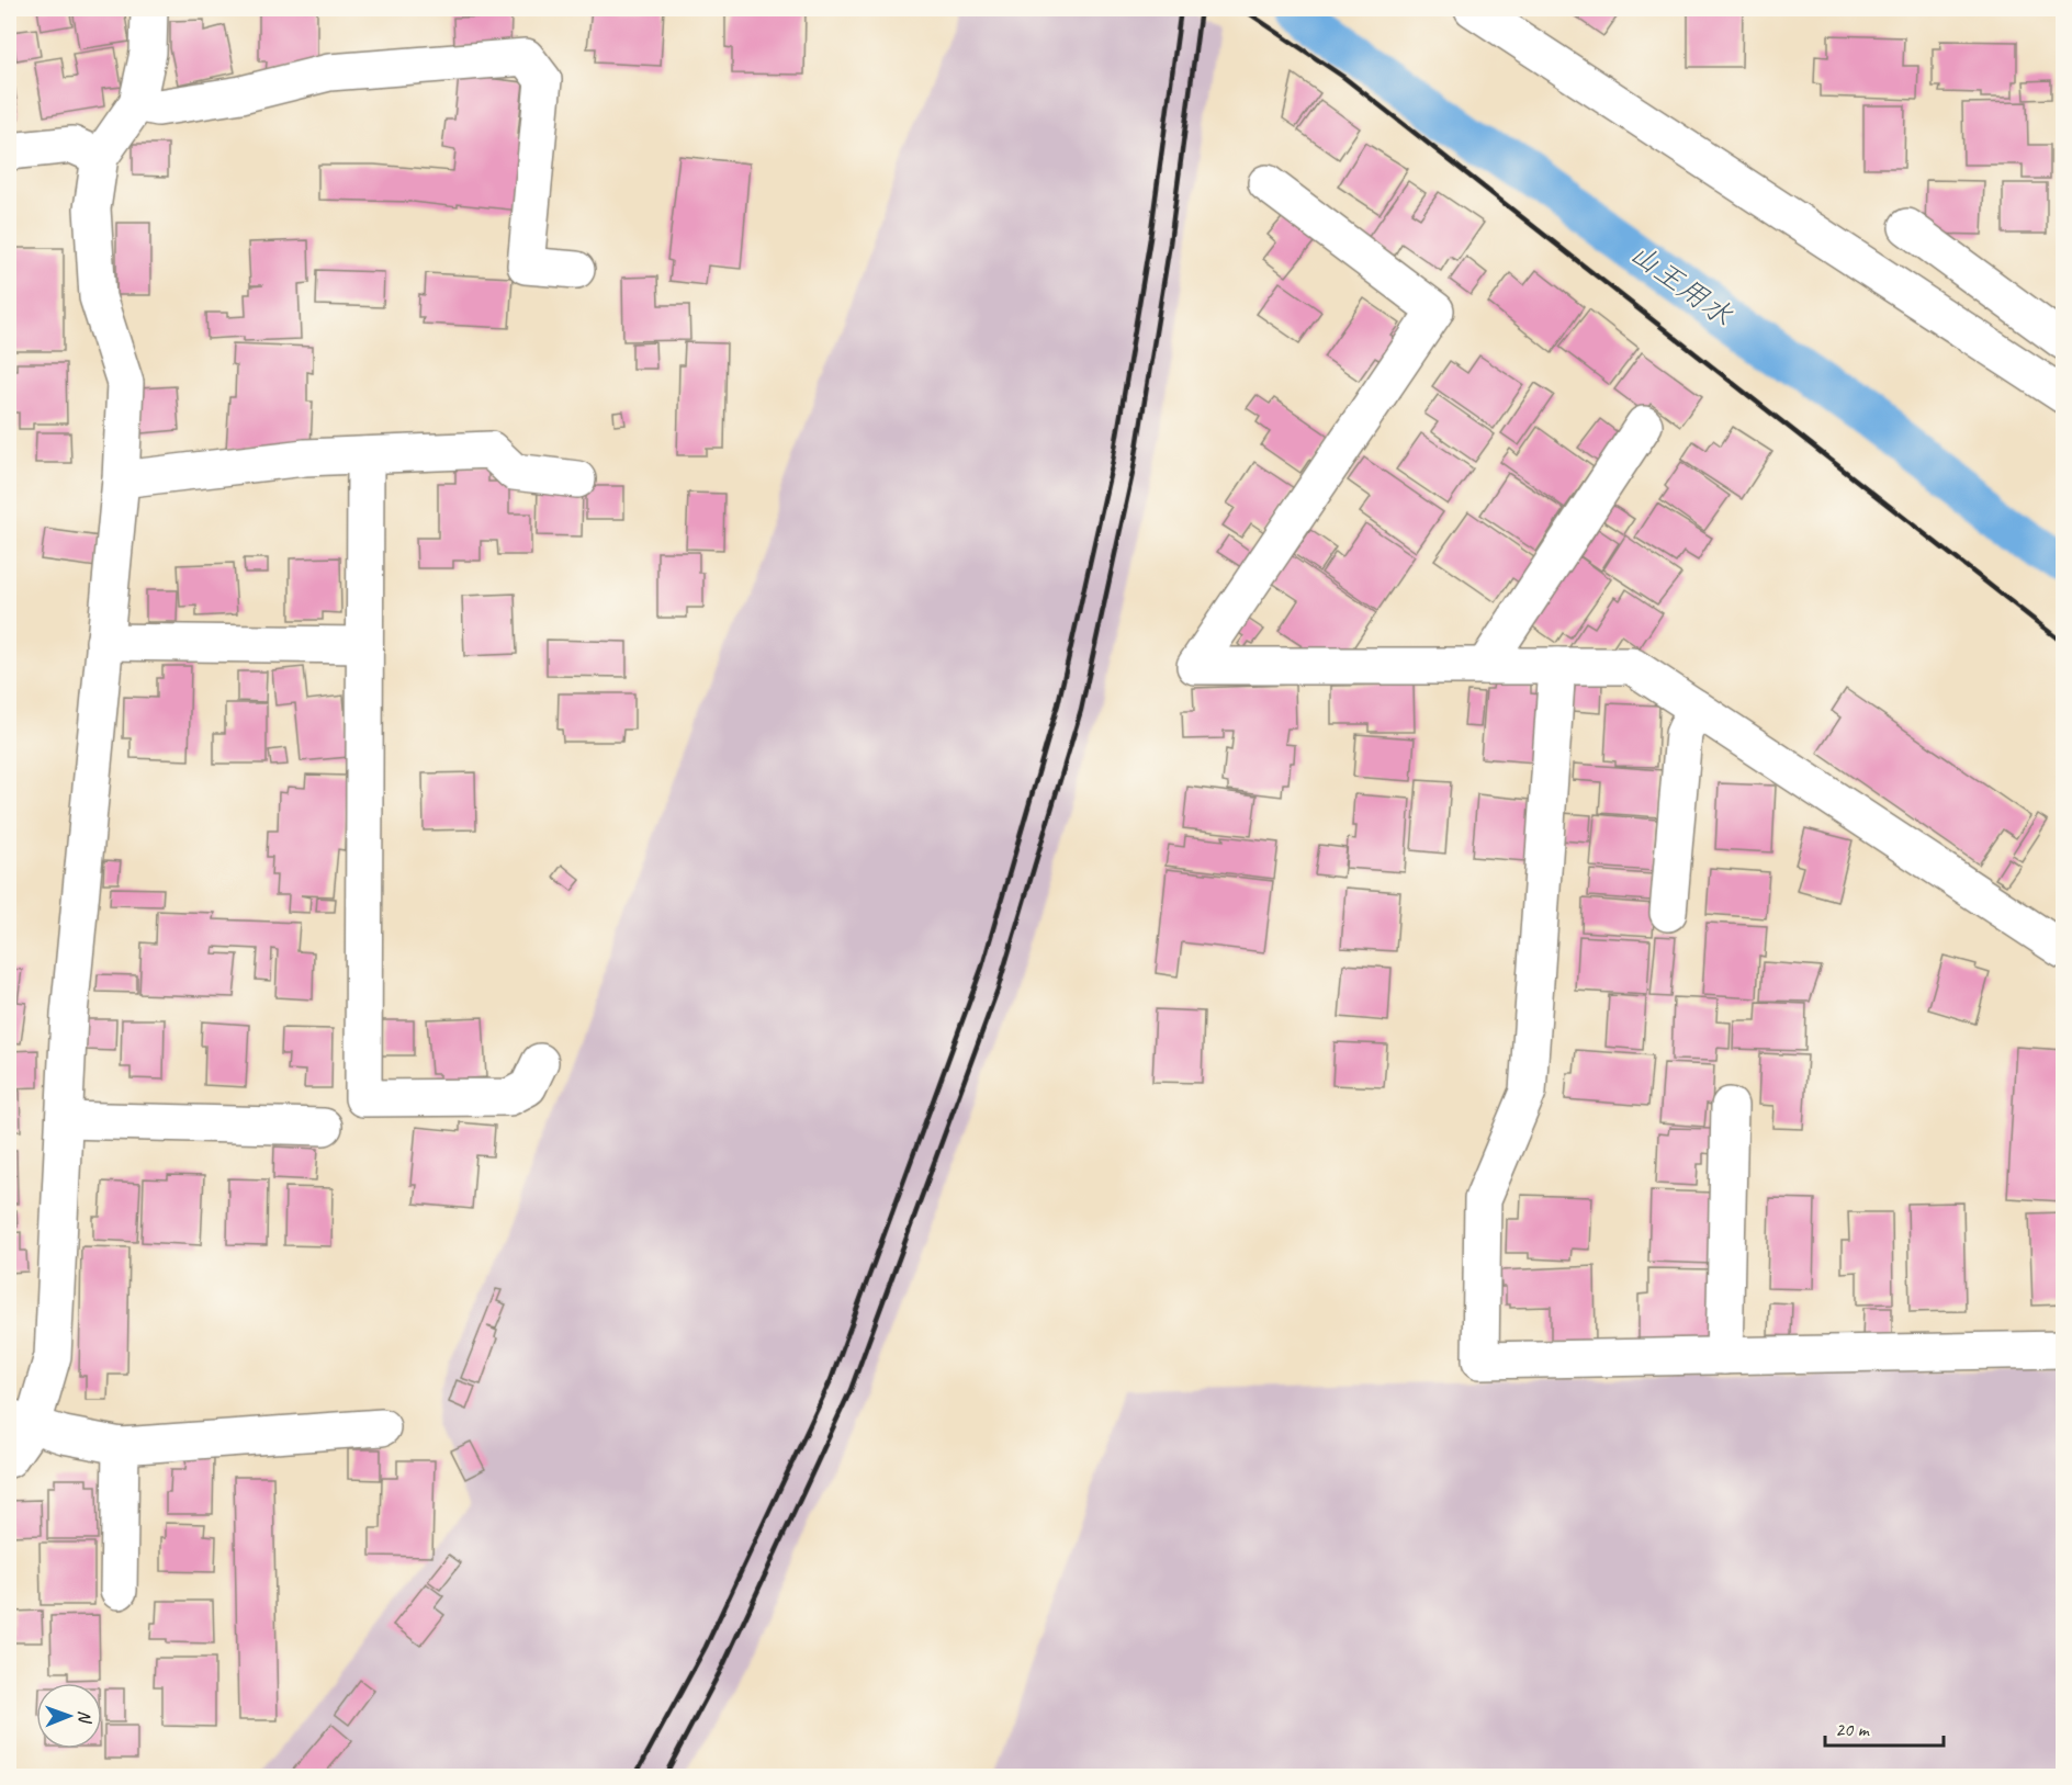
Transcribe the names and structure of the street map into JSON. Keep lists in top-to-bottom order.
{
  "water": ["山王用水"],
  "scale_bar": "20 m",
  "north": "right"
}
